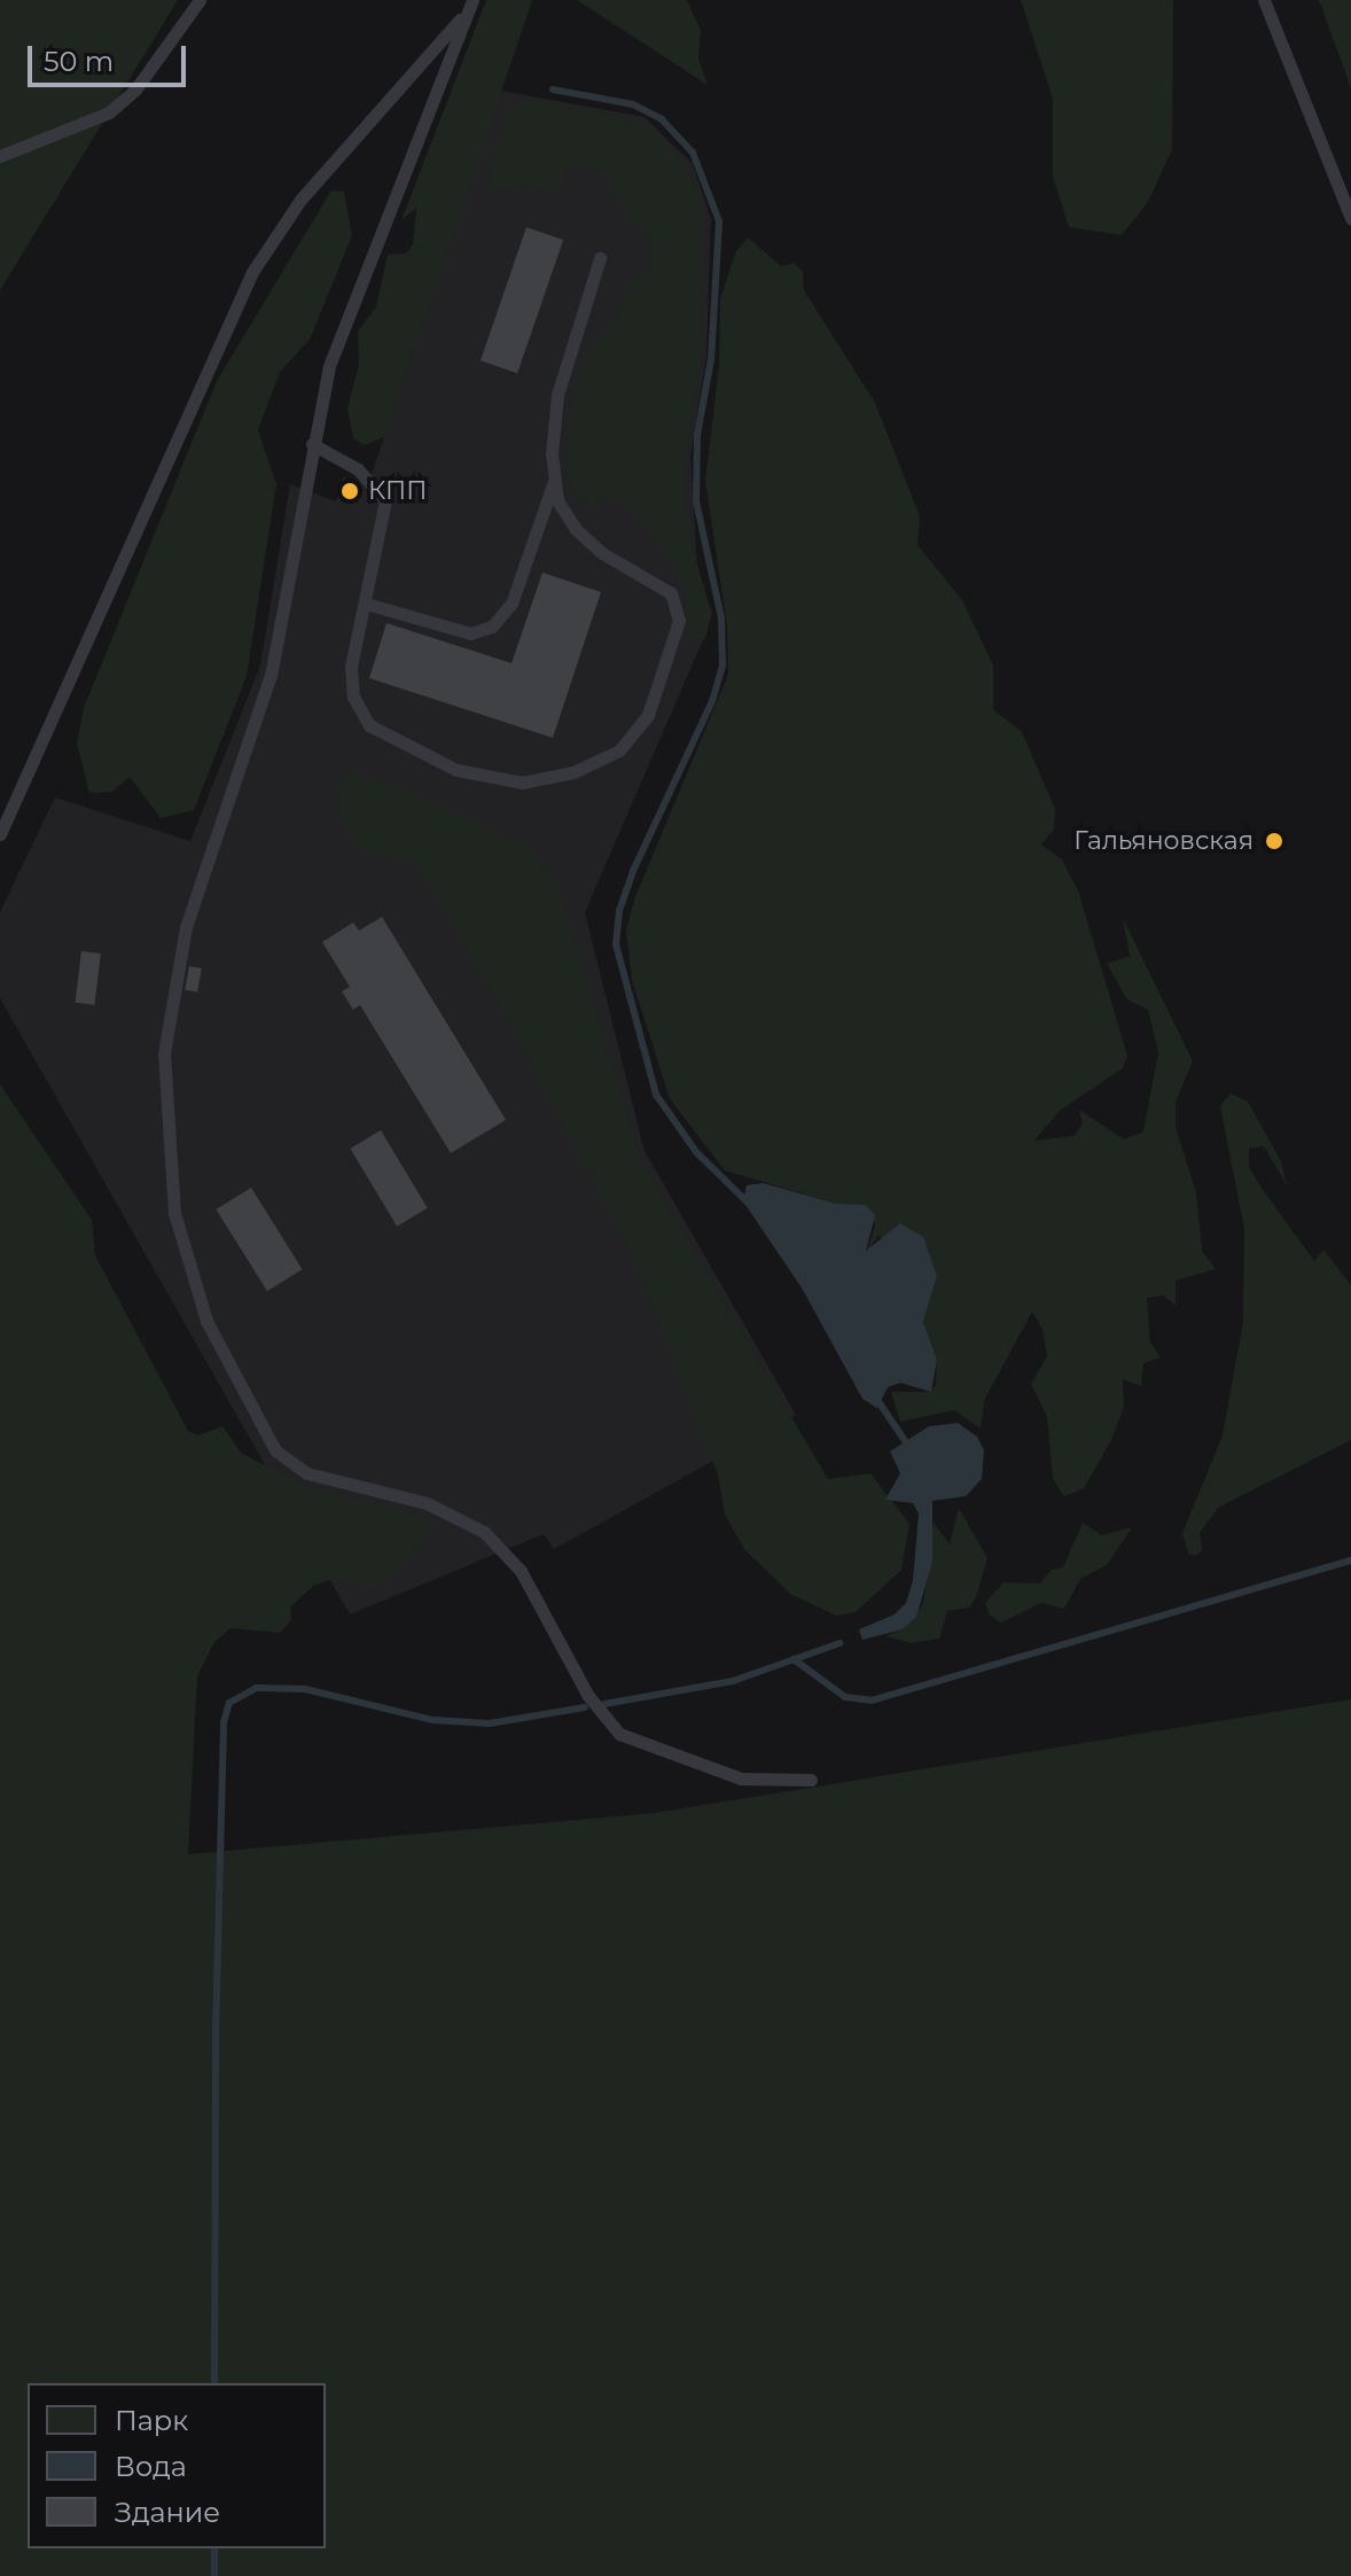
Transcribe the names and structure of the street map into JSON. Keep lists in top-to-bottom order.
{
  "places": ["КПП", "Гальяновская"],
  "legend": ["Парк", "Вода", "Здание"],
  "scale_bar": "50 m"
}
